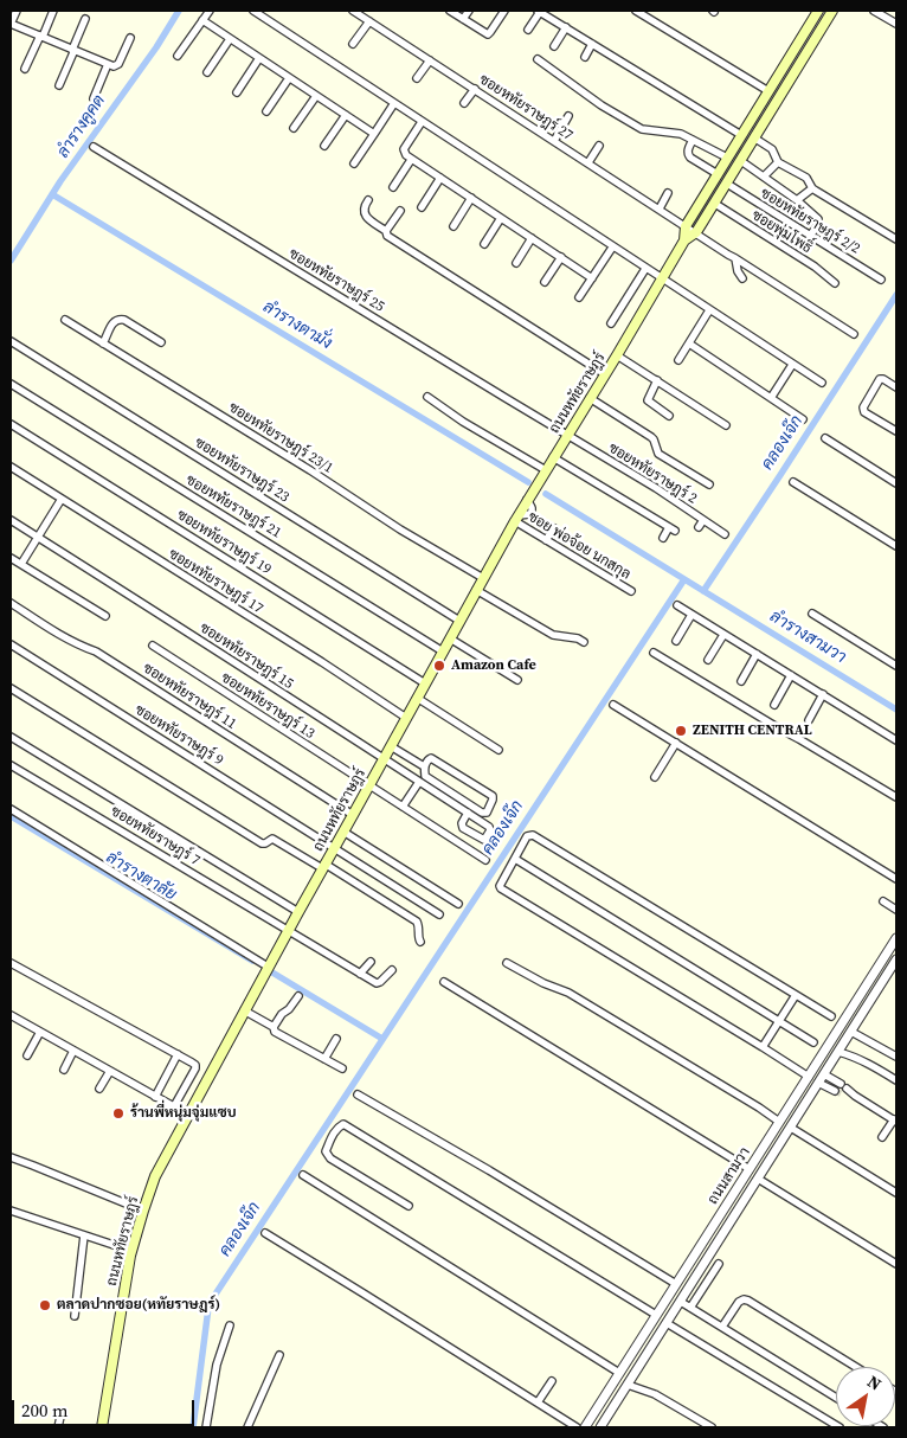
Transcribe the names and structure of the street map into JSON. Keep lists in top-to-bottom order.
{
  "streets": {
    "main road": ["ถนนหทัยราษฎร์"],
    "street": [
      "ซอยหทัยราษฎร์ 27",
      "ซอยหทัยราษฎร์ 2/2",
      "ซอยพุ่มโพธิ์",
      "ซอยหทัยราษฎร์ 25",
      "ซอยหทัยราษฎร์ 23/1",
      "ซอยหทัยราษฎร์ 23",
      "ซอยหทัยราษฎร์ 2",
      "ซอยหทัยราษฎร์ 21",
      "ซอยหทัยราษฎร์ 19",
      "ซอย พ่อจ้อย นกสกุล",
      "ซอยหทัยราษฎร์ 17",
      "ซอยหทัยราษฎร์ 15",
      "ซอยหทัยราษฎร์ 11",
      "ซอยหทัยราษฎร์ 13",
      "ซอยหทัยราษฎร์ 9",
      "ซอยหทัยราษฎร์ 7",
      "ถนนสามวา"
    ]
  },
  "crossings": [
    ["ซอยหทัยราษฎร์ 27", "ถนนหทัยราษฎร์"],
    ["ซอยหทัยราษฎร์ 2/2", "ถนนหทัยราษฎร์"],
    ["ซอยพุ่มโพธิ์", "ถนนหทัยราษฎร์"],
    ["ซอยหทัยราษฎร์ 25", "ถนนหทัยราษฎร์"],
    ["ซอยหทัยราษฎร์ 25", "ซอยหทัยราษฎร์ 2"],
    ["ถนนหทัยราษฎร์", "ซอยหทัยราษฎร์ 23/1"],
    ["ถนนหทัยราษฎร์", "ซอยหทัยราษฎร์ 23"],
    ["ถนนหทัยราษฎร์", "ซอยหทัยราษฎร์ 2"],
    ["ถนนหทัยราษฎร์", "ซอยหทัยราษฎร์ 21"],
    ["ถนนหทัยราษฎร์", "ซอยหทัยราษฎร์ 19"],
    ["ถนนหทัยราษฎร์", "ซอย พ่อจ้อย นกสกุล"],
    ["ถนนหทัยราษฎร์", "ซอยหทัยราษฎร์ 17"],
    ["ถนนหทัยราษฎร์", "ซอยหทัยราษฎร์ 15"],
    ["ถนนหทัยราษฎร์", "ซอยหทัยราษฎร์ 11"],
    ["ถนนหทัยราษฎร์", "ซอยหทัยราษฎร์ 13"],
    ["ถนนหทัยราษฎร์", "ซอยหทัยราษฎร์ 9"],
    ["ถนนหทัยราษฎร์", "ซอยหทัยราษฎร์ 7"]
  ],
  "water": [
    "ลำรางคูคต",
    "ลำรางตามั่ง",
    "คลองเจ๊ก",
    "ลำรางสามวา",
    "ลำรางตาลัย"
  ],
  "places": [
    "Amazon Cafe",
    "ZENITH CENTRAL",
    "ร้านพี่หนุ่มจุ่มแซบ",
    "ตลาดปากซอย(หทัยราษฎร์)"
  ],
  "scale_bar": "200 m",
  "north": "top right"
}
